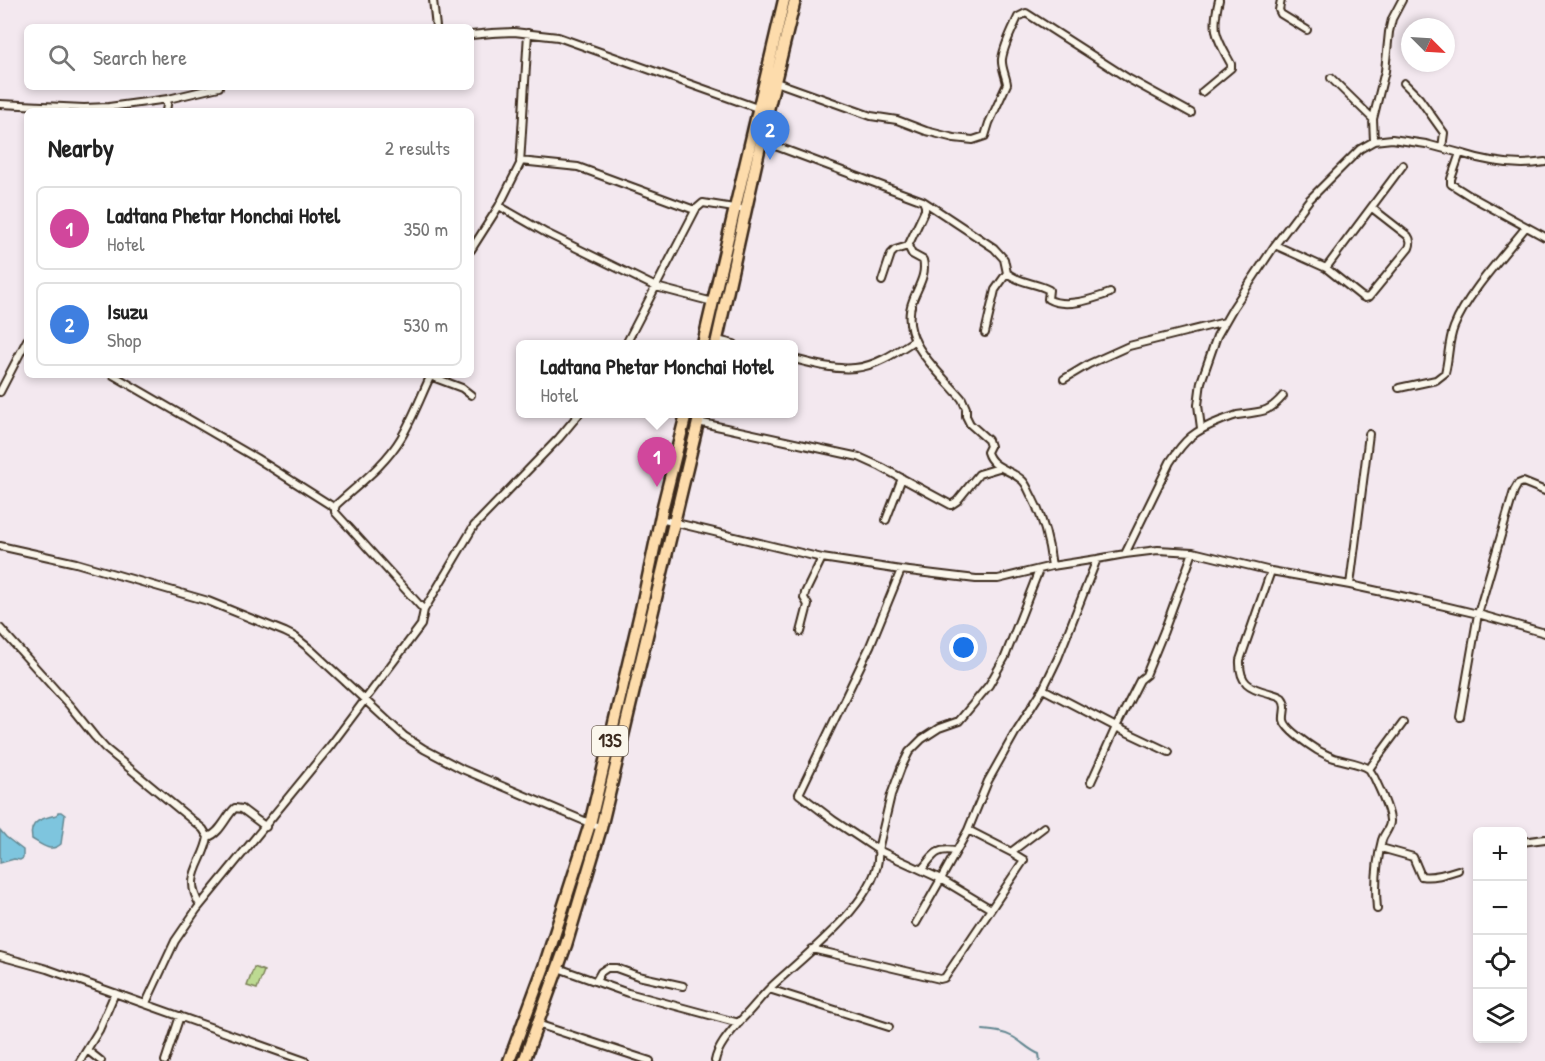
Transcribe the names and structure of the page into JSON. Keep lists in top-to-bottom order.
{
  "streets": {
    "highway": ["13S"]
  },
  "north": "bottom right",
  "page": {
    "search": "Search here",
    "heading": ["Nearby", "2 results"],
    "pins": ["2", "1"],
    "list": [
      {
        "mark": "1",
        "name": "Ladtana Phetar Monchai Hotel",
        "note": "Hotel",
        "value": "350 m"
      },
      {
        "mark": "2",
        "name": "Isuzu",
        "note": "Shop",
        "value": "530 m"
      }
    ],
    "popup": ["Ladtana Phetar Monchai Hotel", "Hotel"],
    "map_buttons": ["+", "−"]
  }
}
